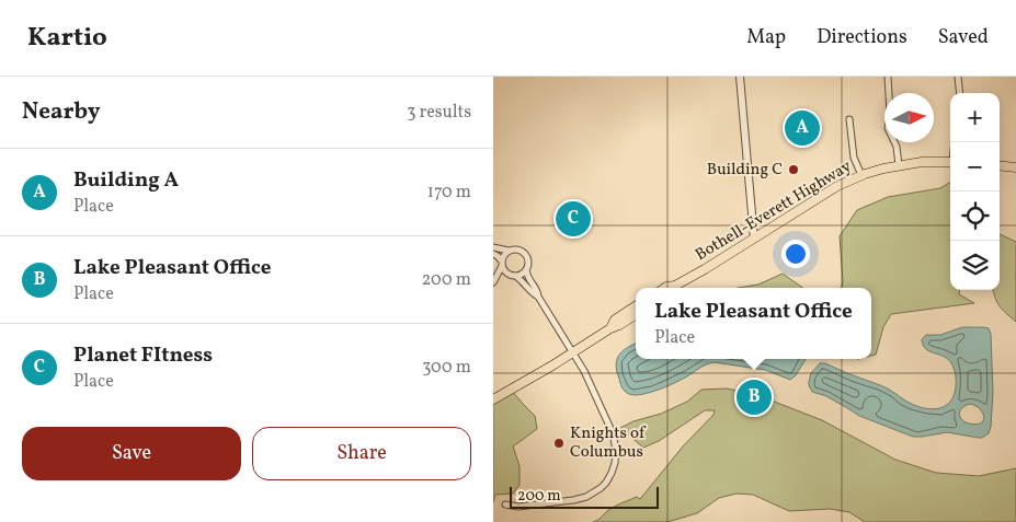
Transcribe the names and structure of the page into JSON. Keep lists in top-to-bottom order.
{
  "streets": {
    "main road": ["Bothell-Everett Highway"]
  },
  "places": ["Building C", "Knights of Columbus"],
  "scale_bar": "200 m",
  "north": "right",
  "page": {
    "header": "Kartio",
    "nav": ["Map", "Directions", "Saved"],
    "heading": ["Nearby", "3 results"],
    "map_buttons": ["+", "−"],
    "pins": ["A", "C", "B"],
    "list": [
      {
        "mark": "A",
        "name": "Building A",
        "note": "Place",
        "value": "170 m"
      },
      {
        "mark": "B",
        "name": "Lake Pleasant Office",
        "note": "Place",
        "value": "200 m"
      },
      {
        "mark": "C",
        "name": "Planet FItness",
        "note": "Place",
        "value": "300 m"
      }
    ],
    "popup": ["Lake Pleasant Office", "Place"],
    "buttons": ["Save", "Share"],
    "scale": "200 m"
  }
}
